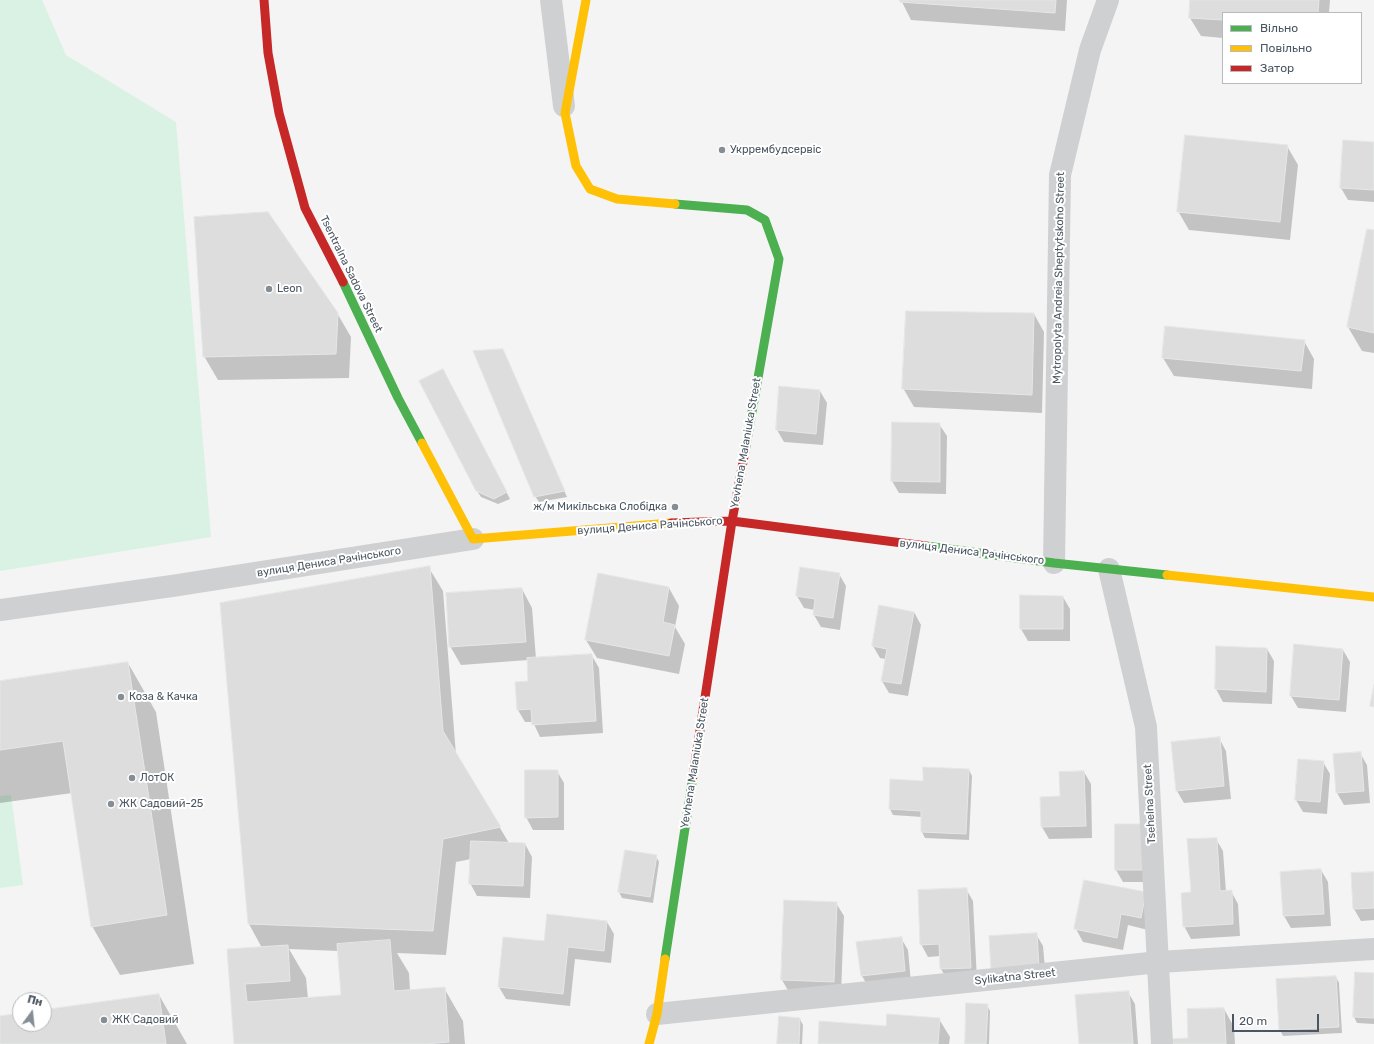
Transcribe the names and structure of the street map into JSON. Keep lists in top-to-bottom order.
{
  "streets": {
    "main road": ["Tsentralna Sadova Street", "Yevhena Malaniuka Street", "вулиця Дениса Рачінського"],
    "street": ["Mytropolyta Andreia Sheptytskoho Street", "Tsehelna Street", "Sylikatna Street"]
  },
  "crossings": [
    ["Tsentralna Sadova Street", "вулиця Дениса Рачінського"],
    ["Mytropolyta Andreia Sheptytskoho Street", "вулиця Дениса Рачінського"],
    ["Yevhena Malaniuka Street", "вулиця Дениса Рачінського"],
    ["Yevhena Malaniuka Street", "Sylikatna Street"],
    ["вулиця Дениса Рачінського", "Tsehelna Street"],
    ["Tsehelna Street", "Sylikatna Street"]
  ],
  "places": [
    "Укррембудсервіс",
    "Leon",
    "ж/м Микільська Слобідка",
    "Коза & Качка",
    "ЛотОК",
    "ЖК Садовий-25",
    "ЖК Садовий"
  ],
  "legend": ["Вільно", "Повільно", "Затор"],
  "scale_bar": "20 m",
  "north": "top"
}
